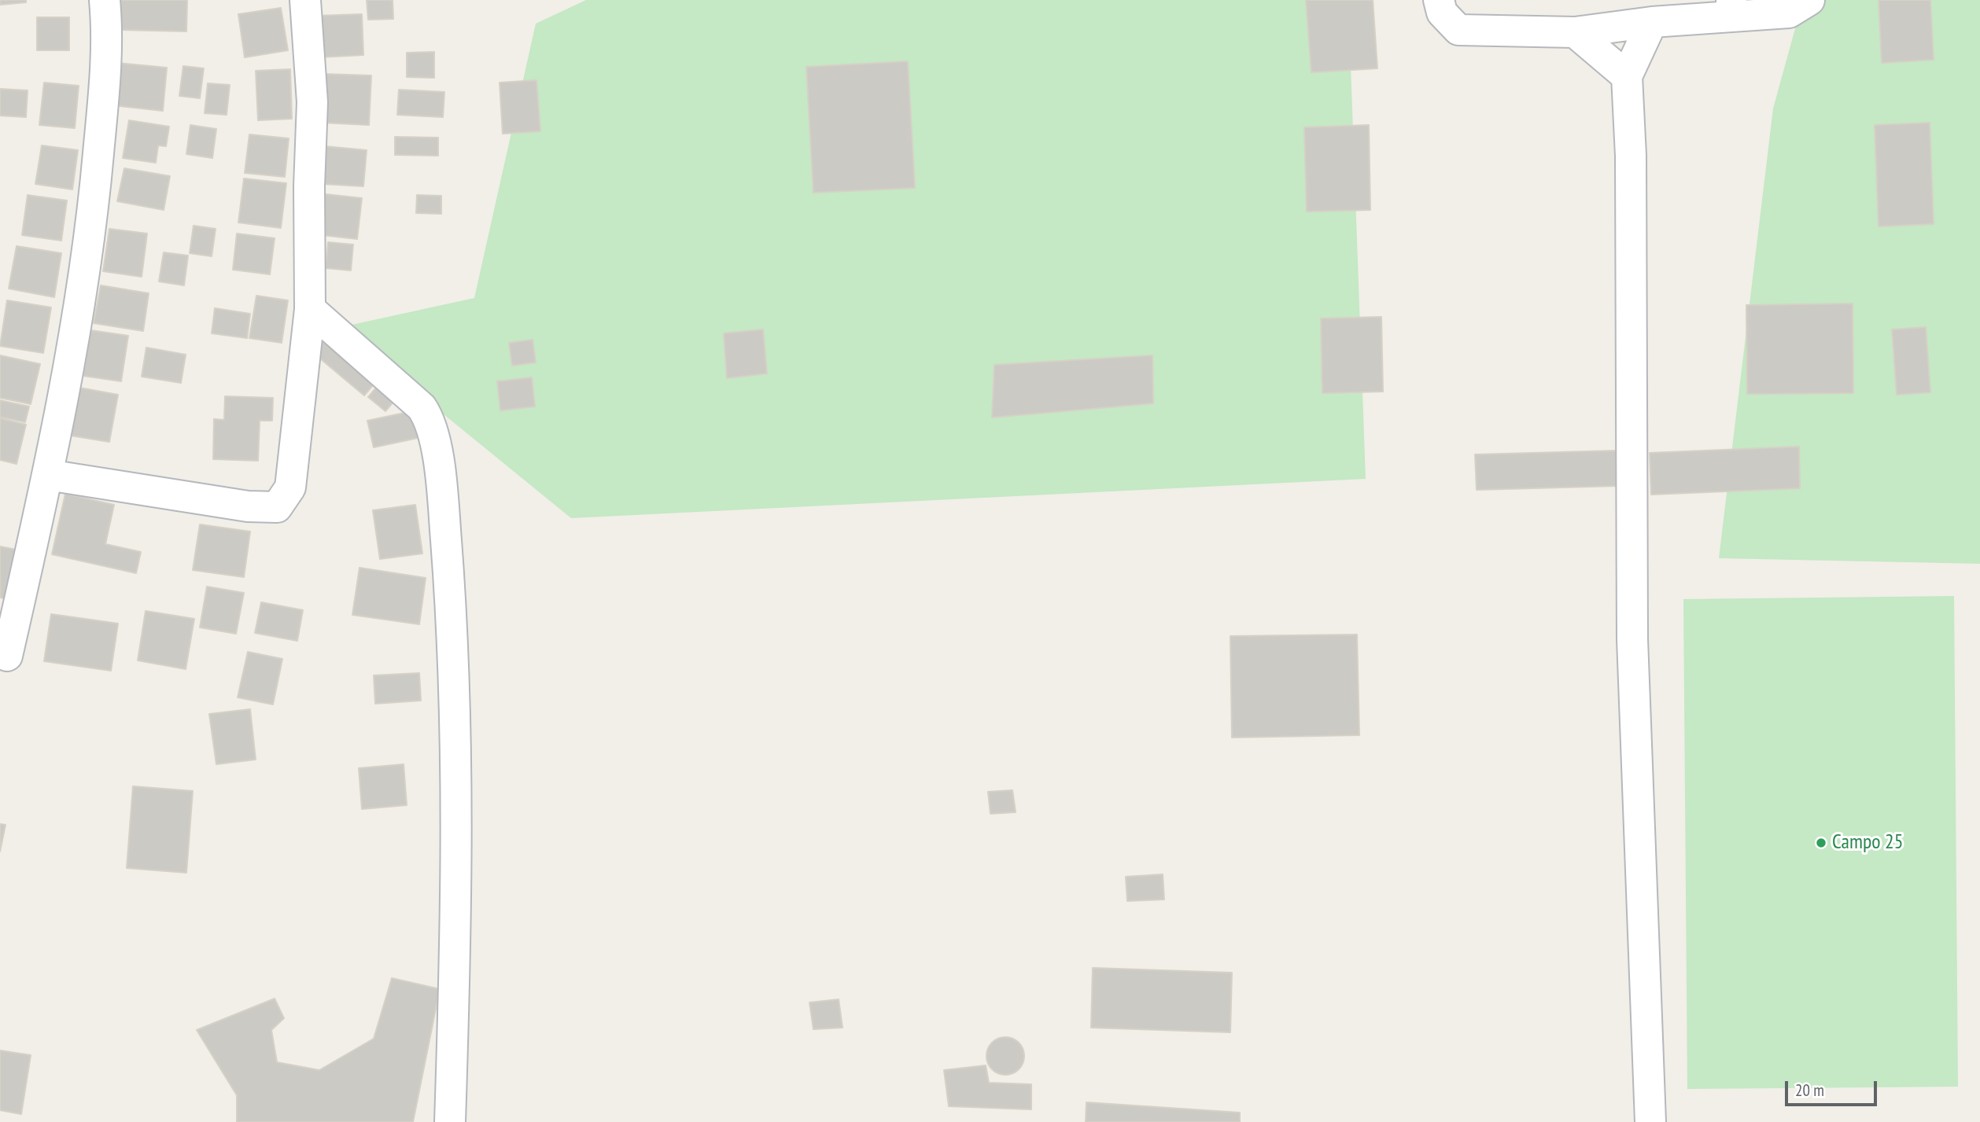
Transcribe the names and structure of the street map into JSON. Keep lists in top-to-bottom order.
{
  "places": ["Campo 25"],
  "scale_bar": "20 m"
}
